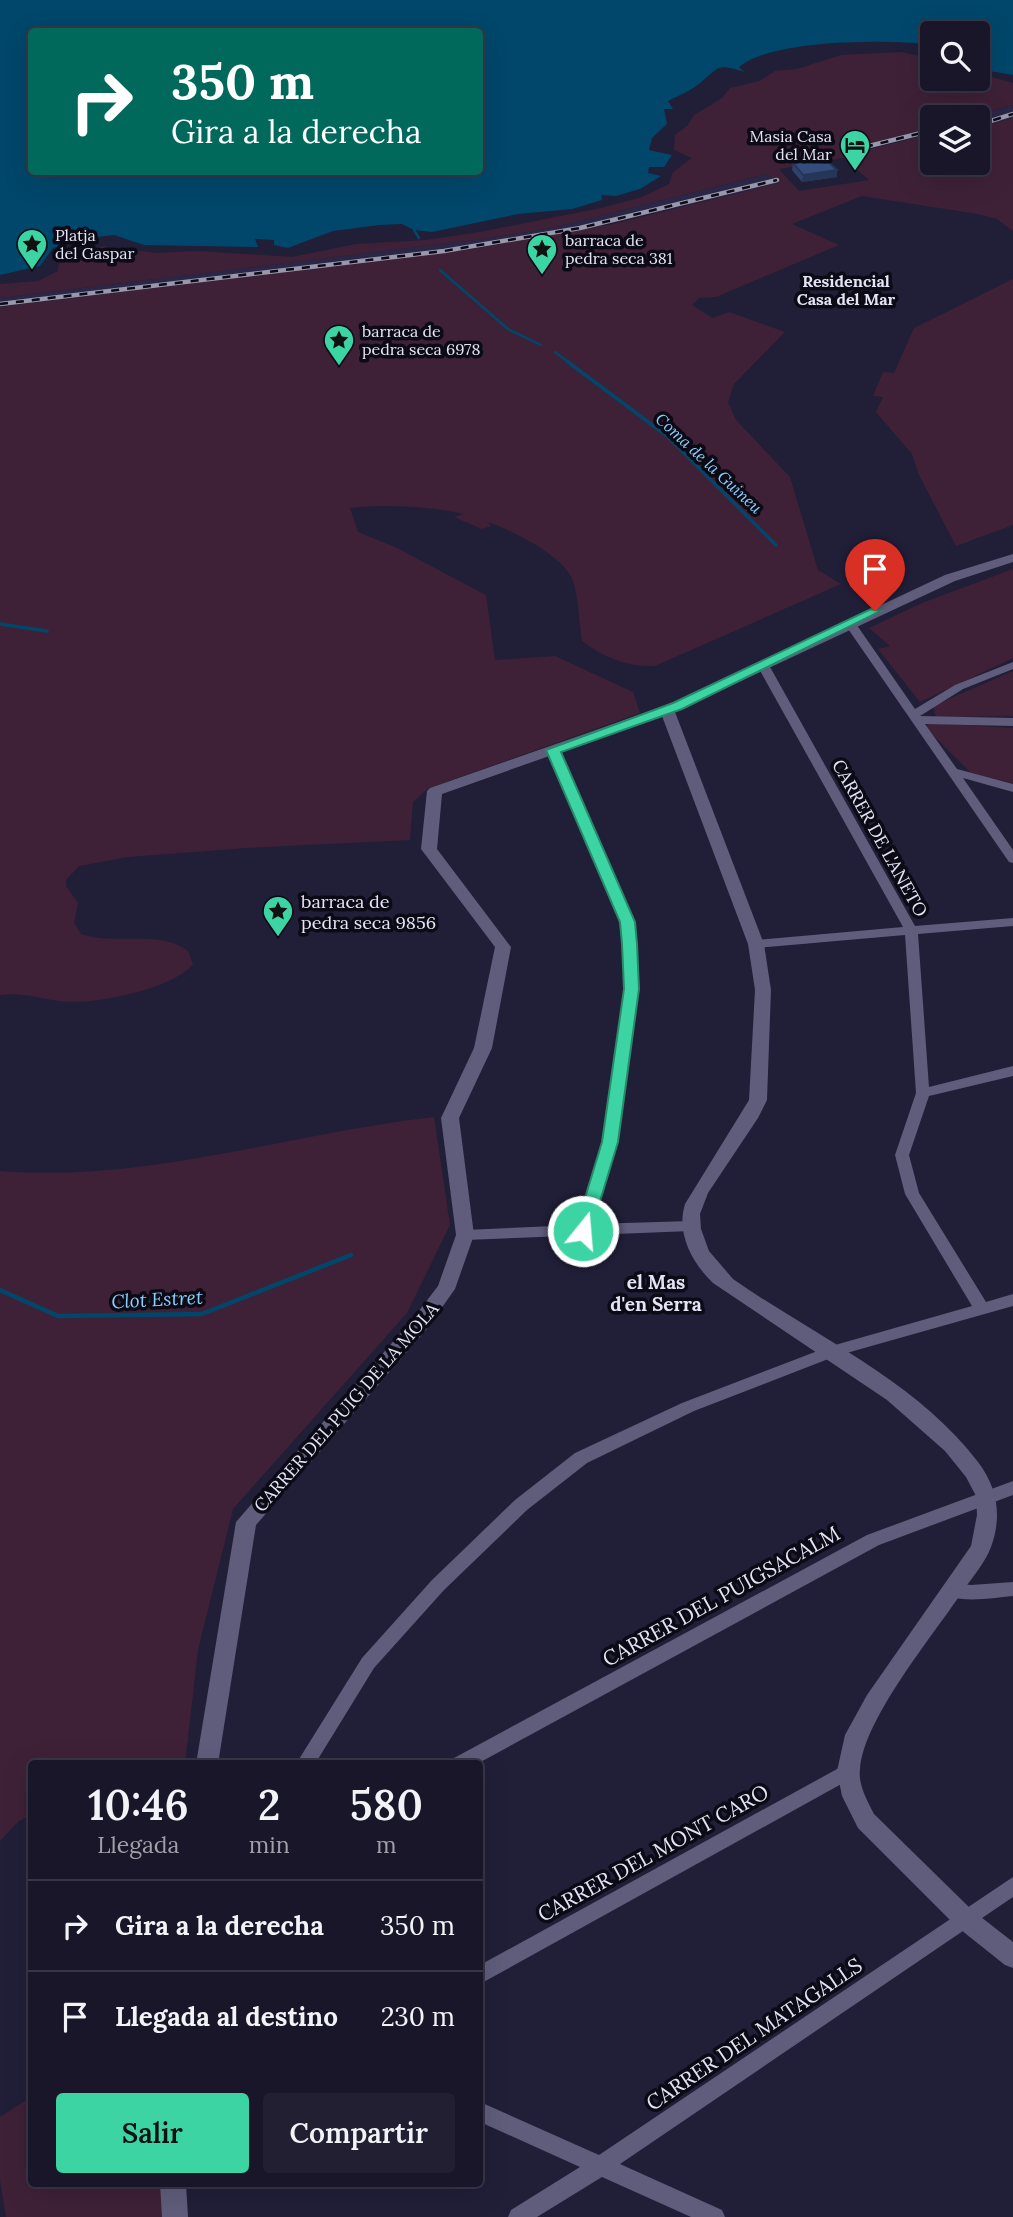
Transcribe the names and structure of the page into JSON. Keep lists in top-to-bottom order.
{
  "streets": {
    "street": [
      "CARRER DE L'ANETO",
      "CARRER DEL PUIG DE LA MOLA",
      "CARRER DEL PUIGSACALM",
      "CARRER DEL MONT CARO",
      "CARRER DEL MATAGALLS"
    ]
  },
  "districts": ["Residencial Casa del Mar", "el Mas d'en Serra"],
  "water": ["Coma de la Guineu", "Clot Estret"],
  "places": {
    "hotel": ["Masia Casa del Mar"],
    "place": [
      "Platja del Gaspar",
      "barraca de pedra seca 381",
      "barraca de pedra seca 6978",
      "barraca de pedra seca 9856"
    ]
  },
  "page": {
    "turn": ["350 m", "Gira a la derecha"],
    "eta": [
      "10:46",
      "Llegada",
      "2",
      "min",
      "580",
      "m"
    ],
    "list": [
      {
        "name": "Gira a la derecha",
        "value": "350 m"
      },
      {
        "name": "Llegada al destino",
        "value": "230 m"
      }
    ],
    "buttons": ["Salir", "Compartir"]
  }
}
